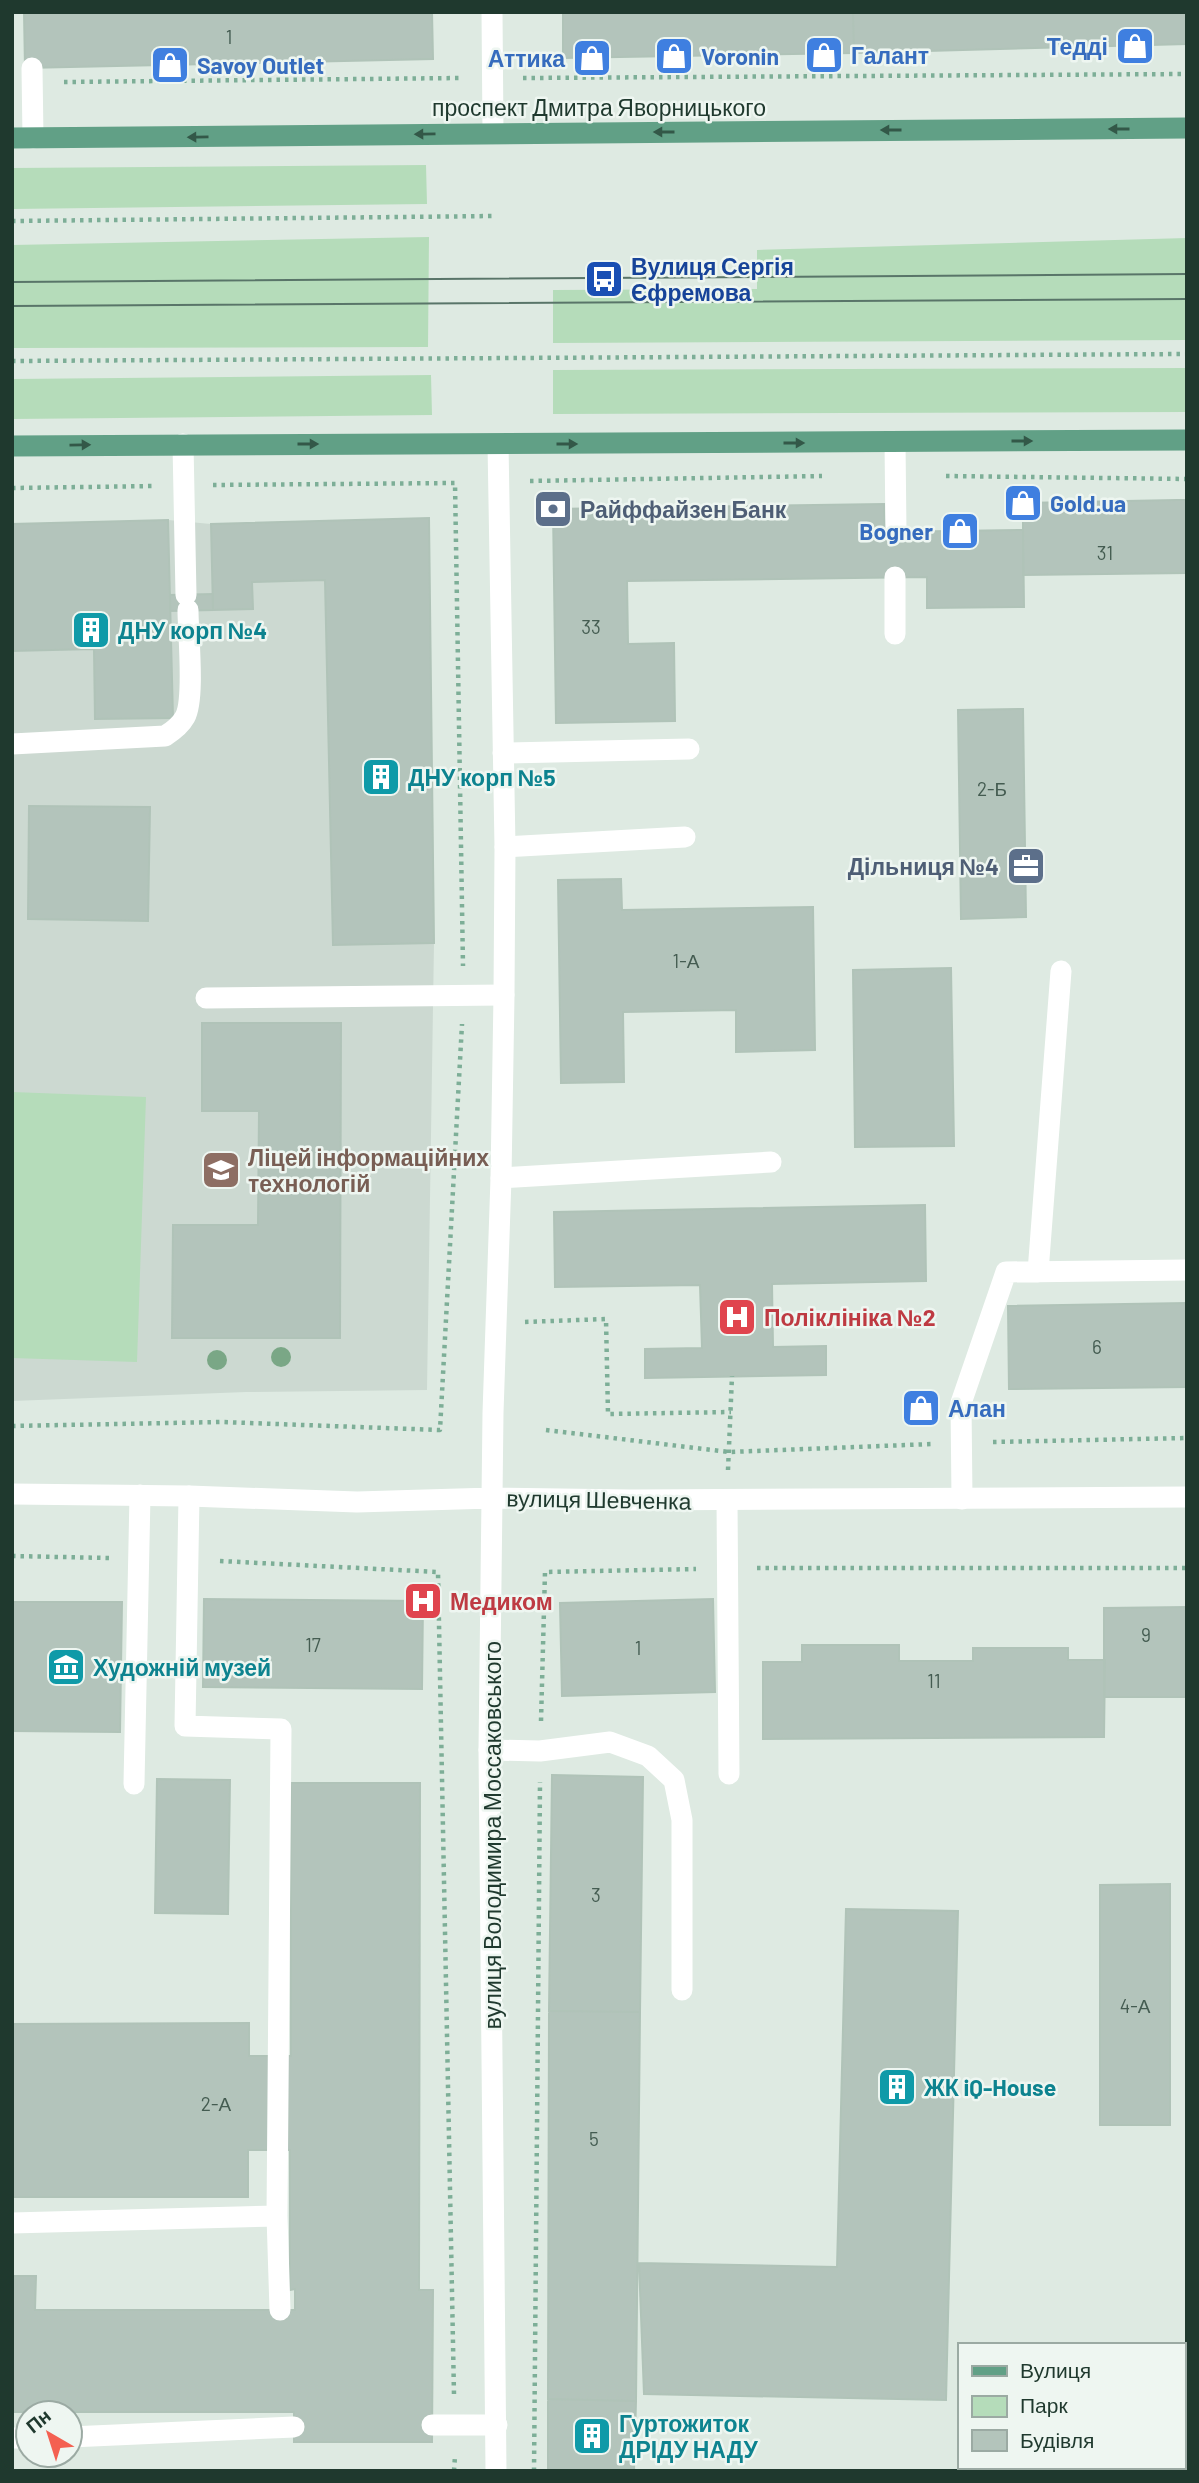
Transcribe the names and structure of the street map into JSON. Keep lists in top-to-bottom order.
{
  "streets": {
    "main road": ["проспект Дмитра Яворницького"],
    "street": ["вулиця Шевченка", "вулиця Володимира Моссаковського"]
  },
  "crossings": [
    ["вулиця Шевченка", "вулиця Володимира Моссаковського"]
  ],
  "one_way": ["проспект Дмитра Яворницького"],
  "places": {
    "shop": [
      "Тедді",
      "Галант",
      "Voronin",
      "Аттика",
      "Savoy Outlet",
      "Gold.ua",
      "Bogner",
      "Алан"
    ],
    "bus stop": ["Вулиця Сергія Єфремова"],
    "bank": ["Райффайзен Банк"],
    "building": [
      "ДНУ корп №4",
      "ДНУ корп №5",
      "ЖК iQ-House",
      "Гуртожиток ДРІДУ НАДУ"
    ],
    "office": ["Дільниця №4"],
    "school or university": ["Ліцей інформаційних технологій"],
    "hospital": ["Поліклініка №2", "Медиком"],
    "museum": ["Художній музей"]
  },
  "house_numbers": [
    "1",
    "31",
    "33",
    "2-Б",
    "1-А",
    "6",
    "9",
    "17",
    "1",
    "11",
    "3",
    "4-А",
    "2-А",
    "5"
  ],
  "legend": ["Вулиця", "Парк", "Будівля"],
  "north": "top left"
}
